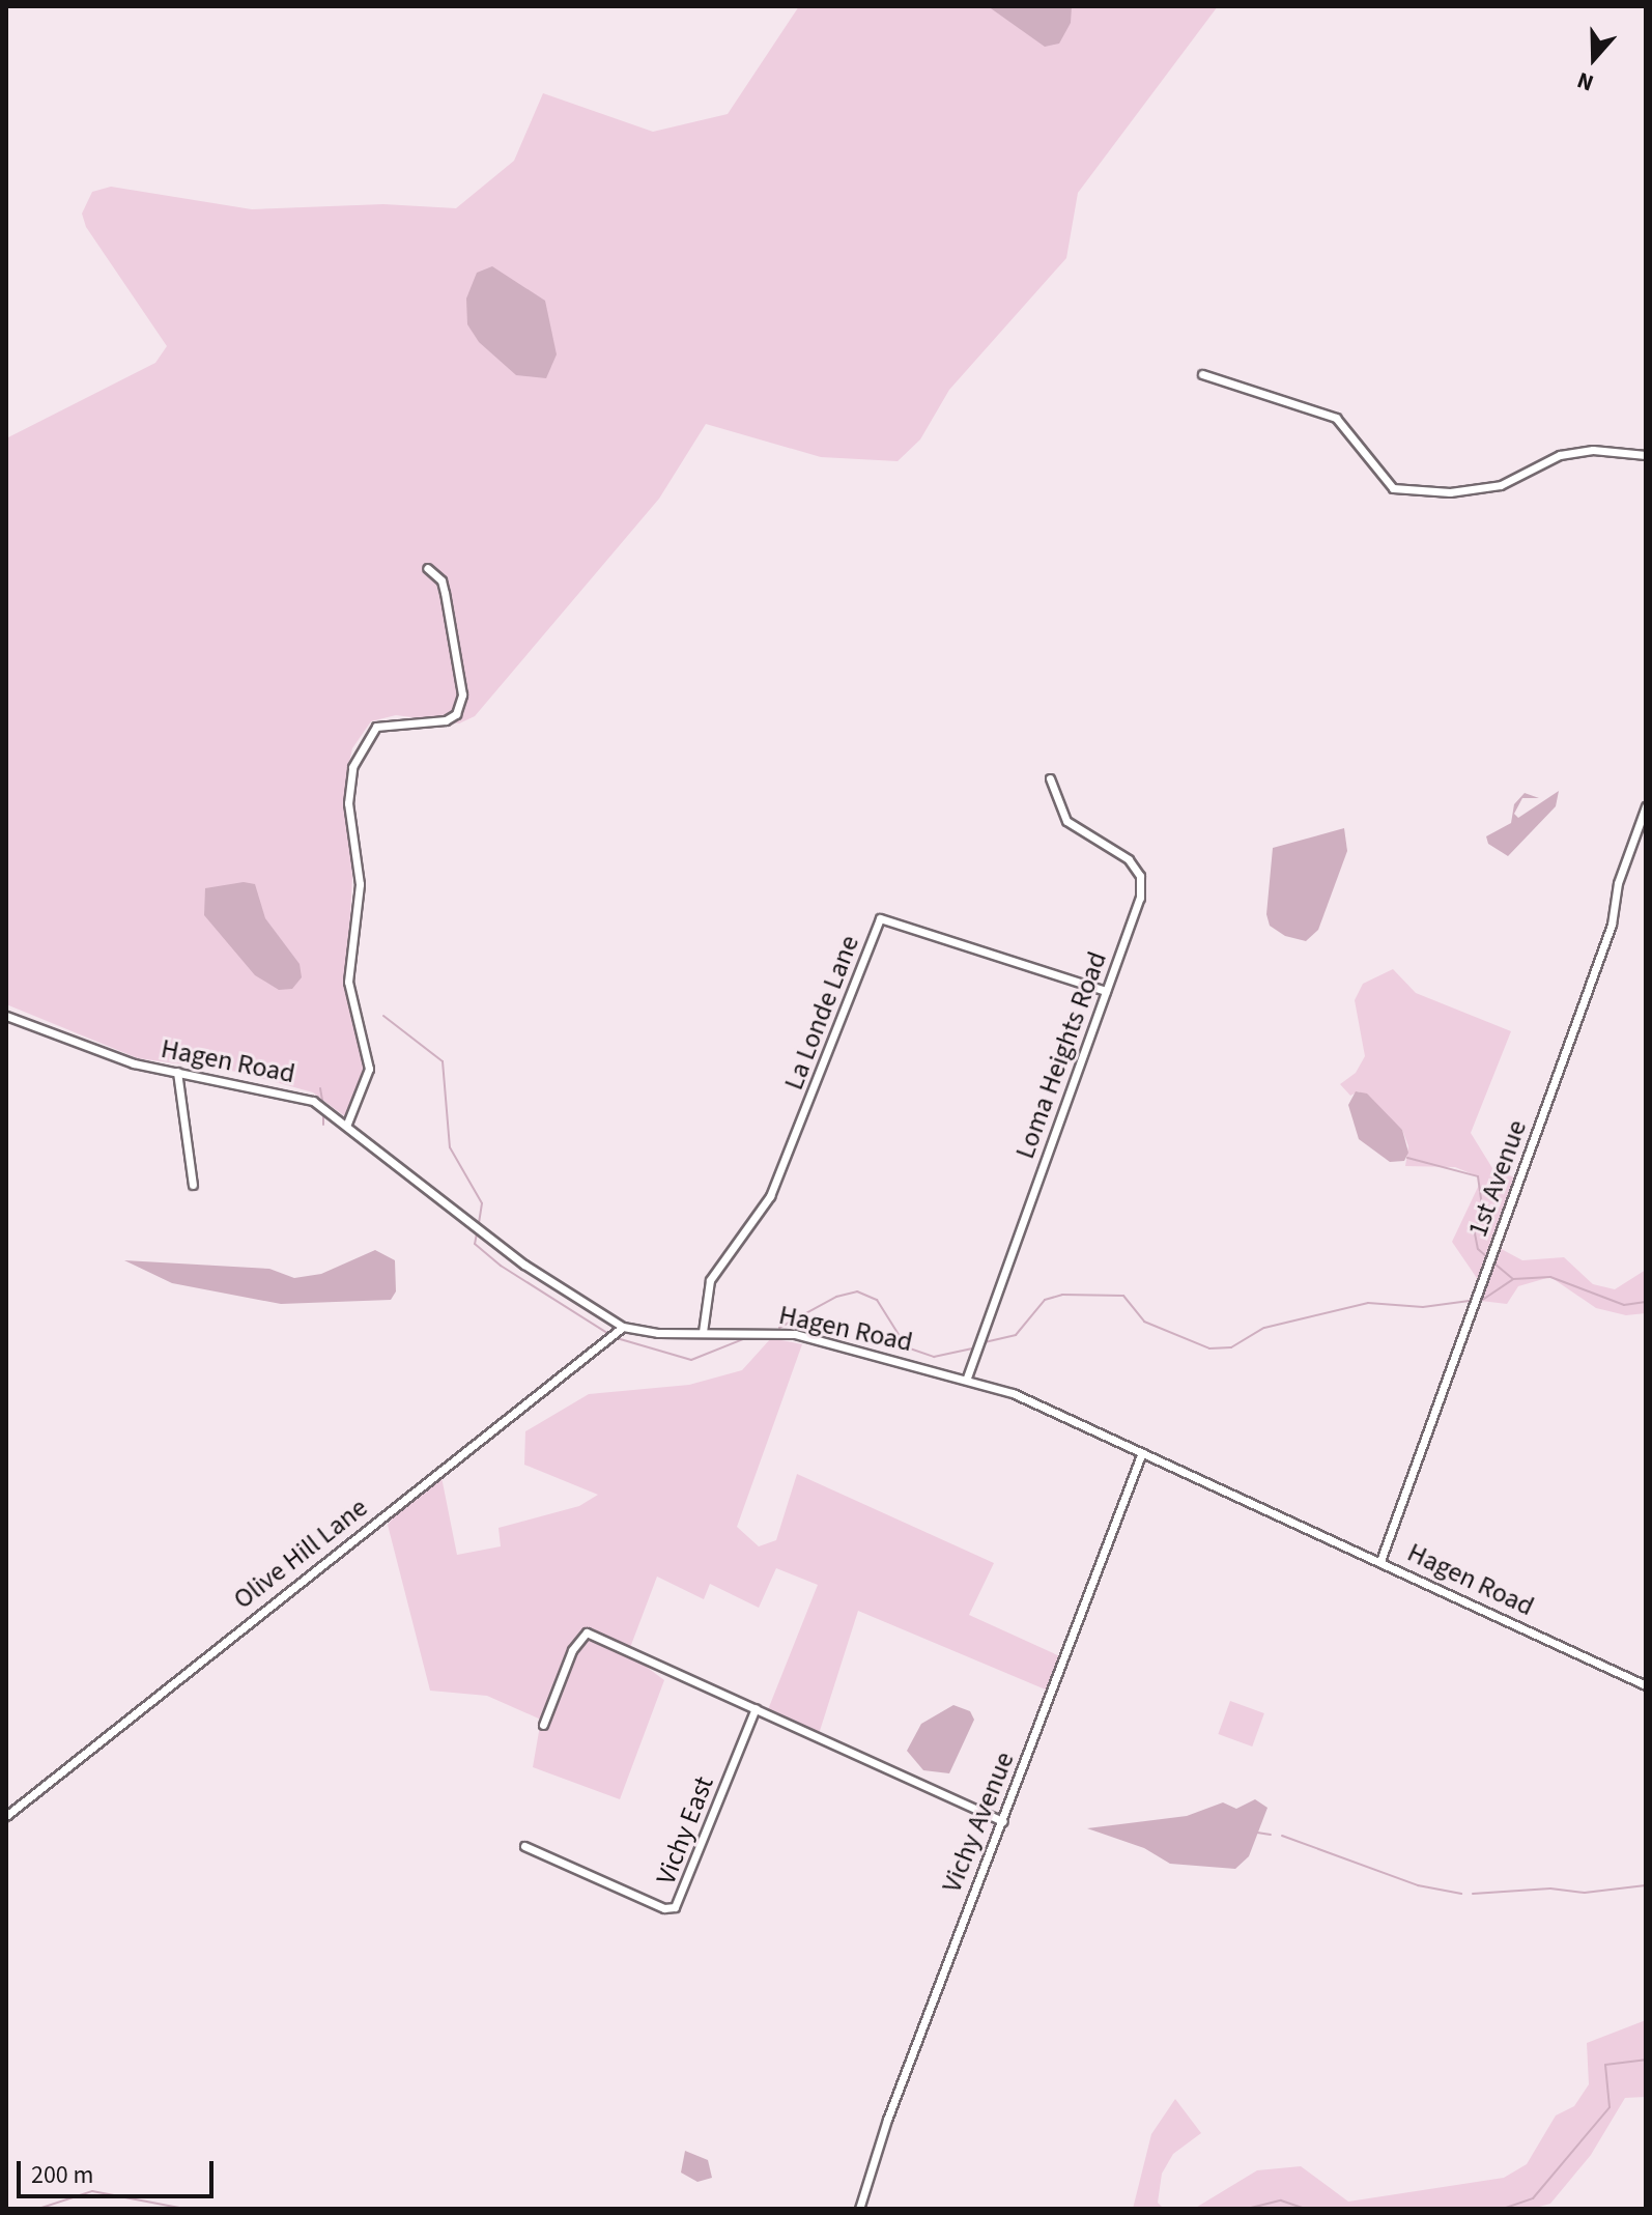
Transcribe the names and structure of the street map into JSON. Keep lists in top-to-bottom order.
{
  "streets": {
    "street": [
      "La Londe Lane",
      "Loma Heights Road",
      "Hagen Road",
      "1st Avenue",
      "Olive Hill Lane",
      "Vichy Avenue",
      "Vichy East"
    ]
  },
  "crossings": [
    ["La Londe Lane", "Loma Heights Road"],
    ["La Londe Lane", "Hagen Road"],
    ["Loma Heights Road", "Hagen Road"],
    ["Hagen Road", "1st Avenue"],
    ["Hagen Road", "Olive Hill Lane"],
    ["Hagen Road", "Vichy Avenue"]
  ],
  "scale_bar": "200 m",
  "north": "bottom"
}
